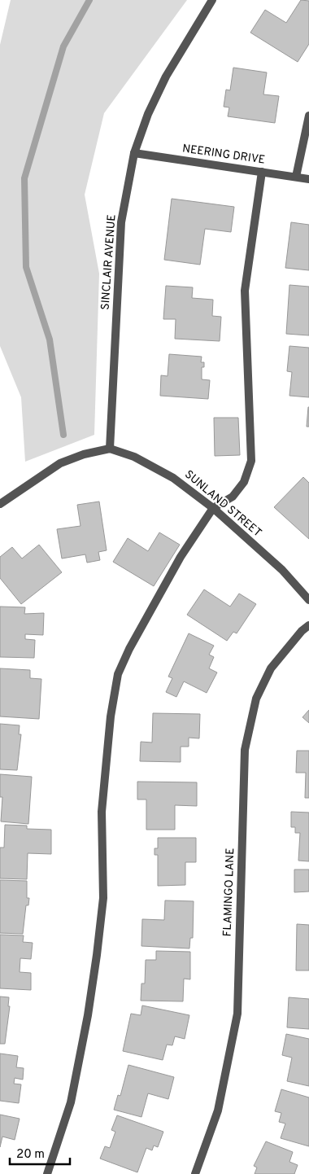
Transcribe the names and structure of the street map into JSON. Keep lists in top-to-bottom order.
{
  "streets": {
    "street": [
      "NEERING DRIVE",
      "SINCLAIR AVENUE",
      "SUNLAND STREET",
      "FLAMINGO LANE"
    ]
  },
  "crossings": [
    ["NEERING DRIVE", "SINCLAIR AVENUE"],
    ["SINCLAIR AVENUE", "SUNLAND STREET"]
  ],
  "scale_bar": "20 m"
}
